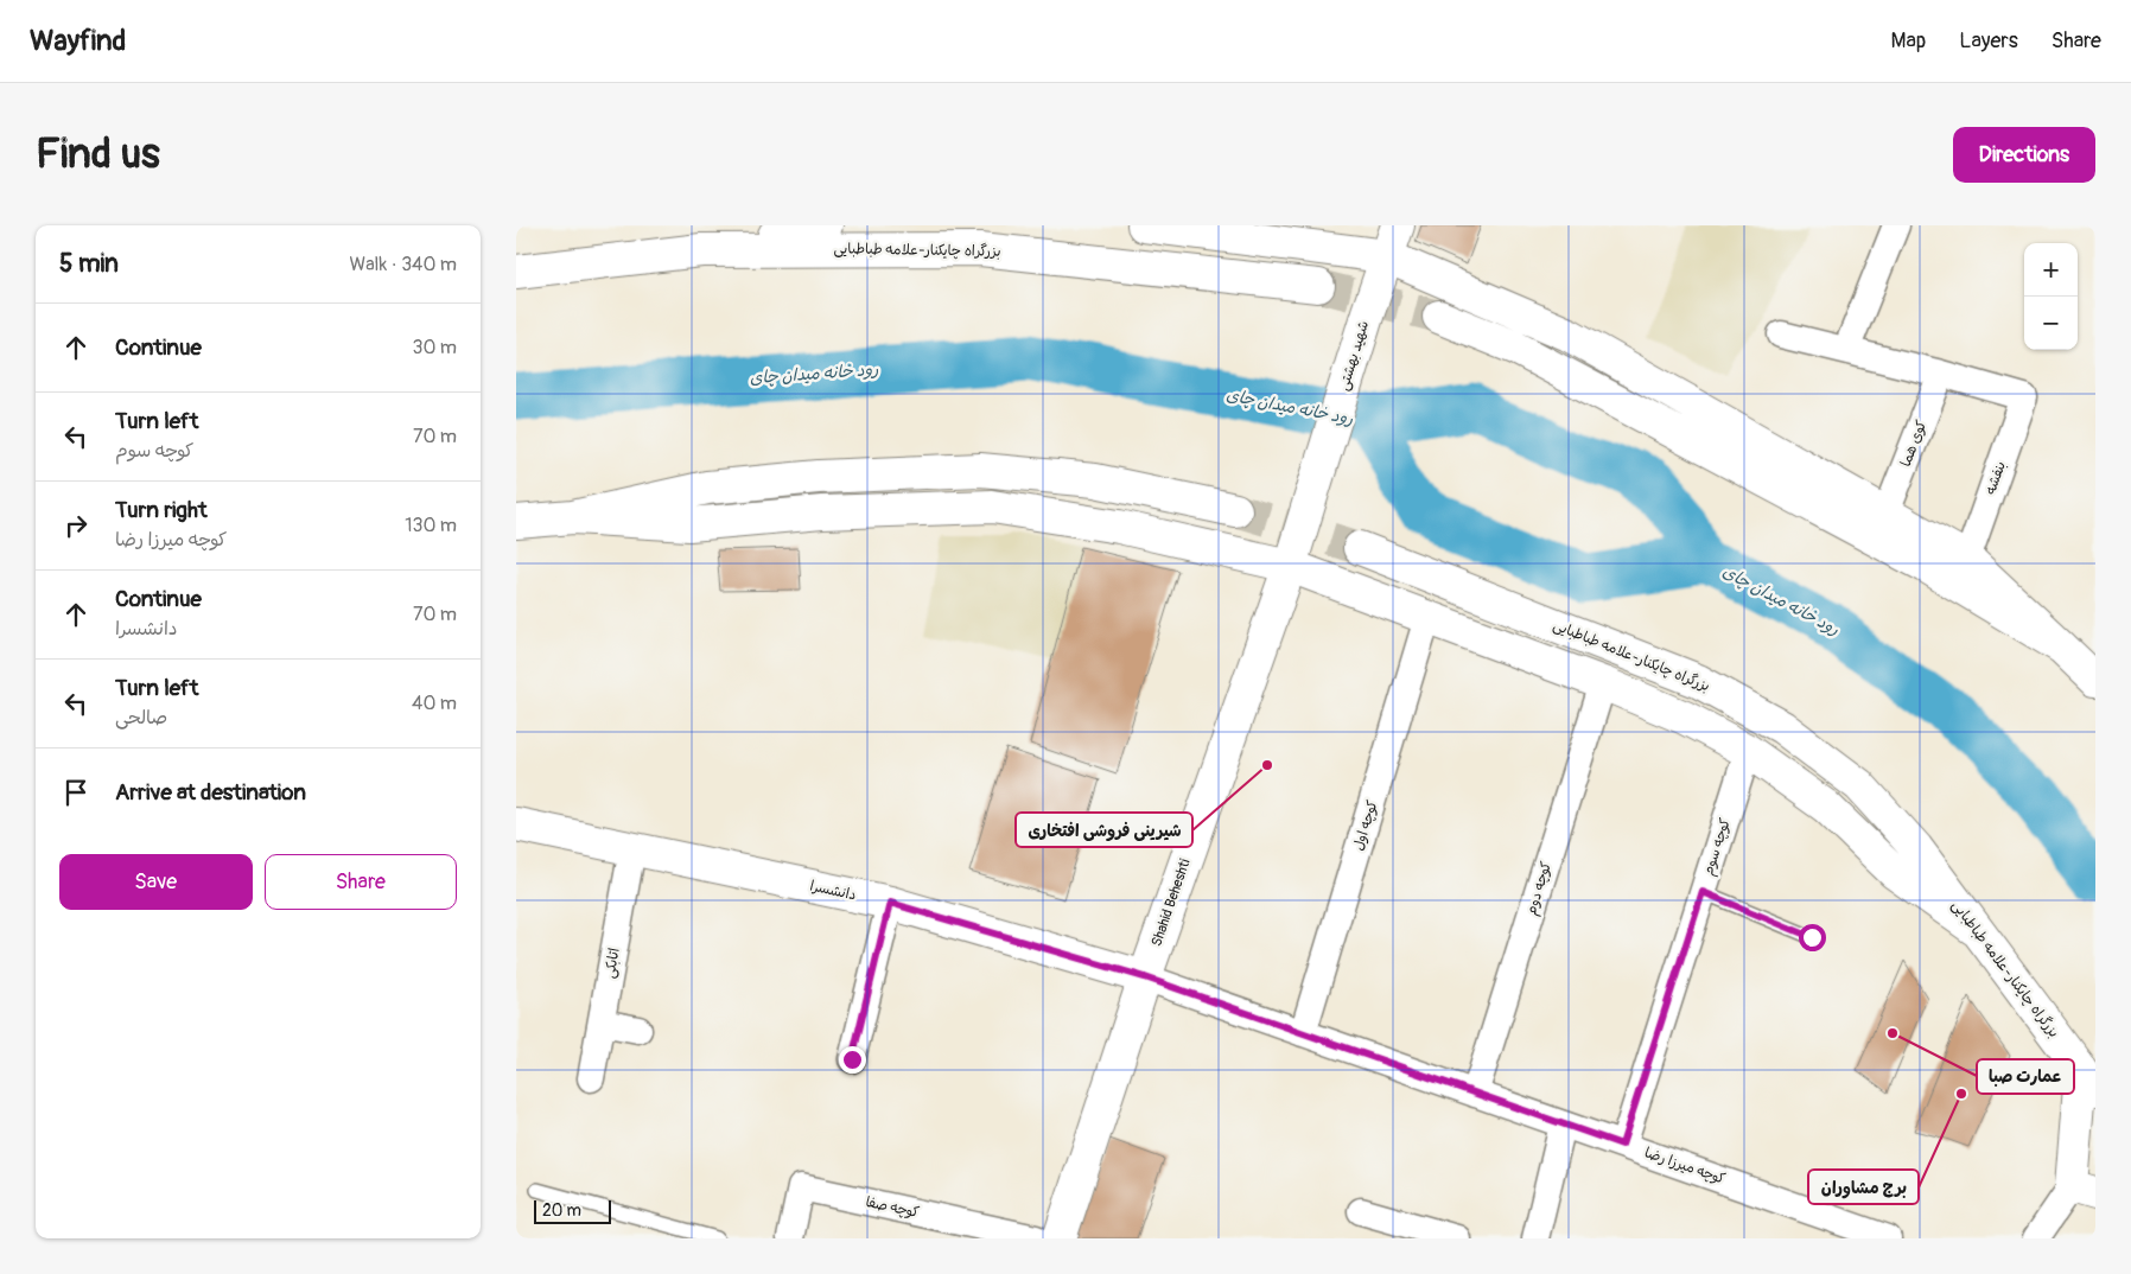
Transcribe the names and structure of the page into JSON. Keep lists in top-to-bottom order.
{
  "streets": {
    "main road": [
      "بزرگراه چایکنار-علامه طباطبایی",
      "شهید بهشتی",
      "دانشسرا",
      "Shahid Beheshti"
    ],
    "street": [
      "کوی هما",
      "بنفشه",
      "کوچه اول",
      "کوچه سوم",
      "کوچه دوم",
      "اتابکی",
      "کوچه میرزا رضا",
      "کوچه صفا"
    ]
  },
  "crossings": [
    ["شهید بهشتی", "Shahid Beheshti"],
    ["کوی هما", "بنفشه"],
    ["کوچه اول", "کوچه میرزا رضا"],
    ["کوچه سوم", "کوچه میرزا رضا"],
    ["کوچه دوم", "کوچه میرزا رضا"],
    ["دانشسرا", "Shahid Beheshti"],
    ["دانشسرا", "اتابکی"],
    ["دانشسرا", "کوچه میرزا رضا"],
    ["Shahid Beheshti", "کوچه میرزا رضا"]
  ],
  "water": ["رود خانه میدان چای"],
  "places": ["شیرینی فروشی افتخاری", "عمارت صبا", "برج مشاوران"],
  "scale_bar": "20 m",
  "page": {
    "header": "Wayfind",
    "nav": ["Map", "Layers", "Share"],
    "buttons": [
      "Directions",
      ["Save", "Share"]
    ],
    "title": "Find us",
    "heading": ["5 min", "Walk · 340 m"],
    "map_buttons": ["+", "−"],
    "list": [
      ["Continue", "30 m"],
      ["Turn left", "کوچه سوم", "70 m"],
      ["Turn right", "کوچه میرزا رضا", "130 m"],
      ["Continue", "دانشسرا", "70 m"],
      ["Turn left", "صالحی", "40 m"],
      "Arrive at destination"
    ],
    "scale": "20 m"
  }
}
